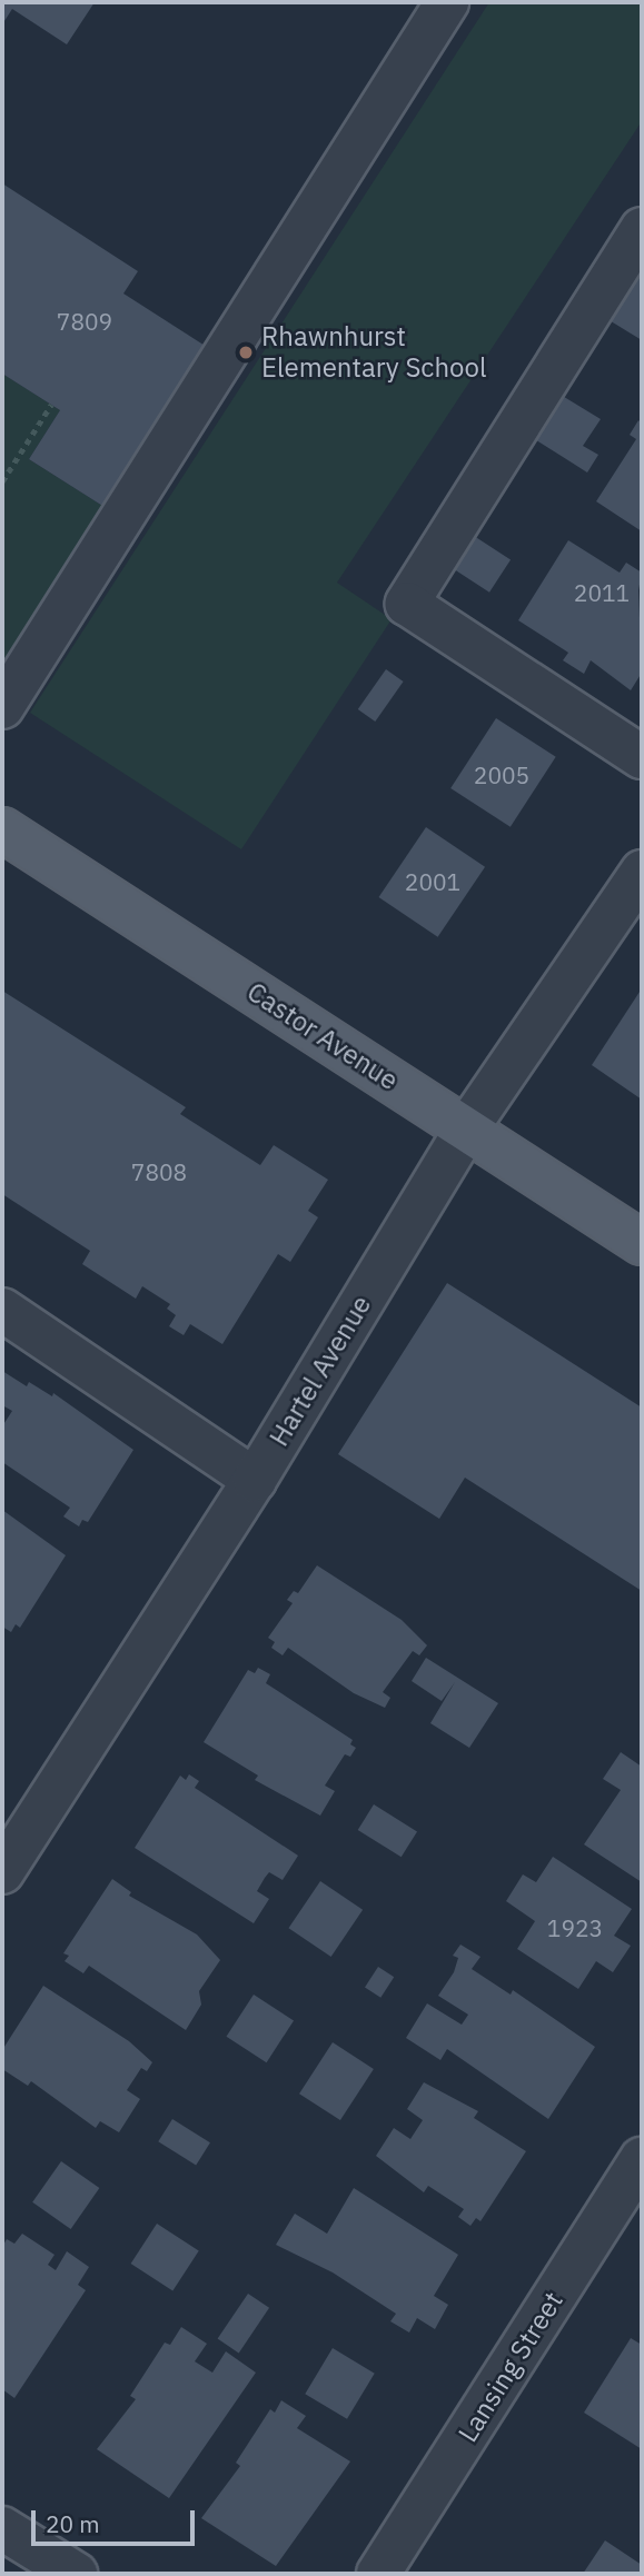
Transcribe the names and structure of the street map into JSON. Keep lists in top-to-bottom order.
{
  "streets": {
    "main road": ["Castor Avenue"],
    "street": ["Hartel Avenue", "Lansing Street"]
  },
  "crossings": [
    ["Castor Avenue", "Hartel Avenue"]
  ],
  "places": ["Rhawnhurst Elementary School"],
  "house_numbers": [
    "7809",
    "2011",
    "2005",
    "2001",
    "7808",
    "1923"
  ],
  "scale_bar": "20 m"
}
